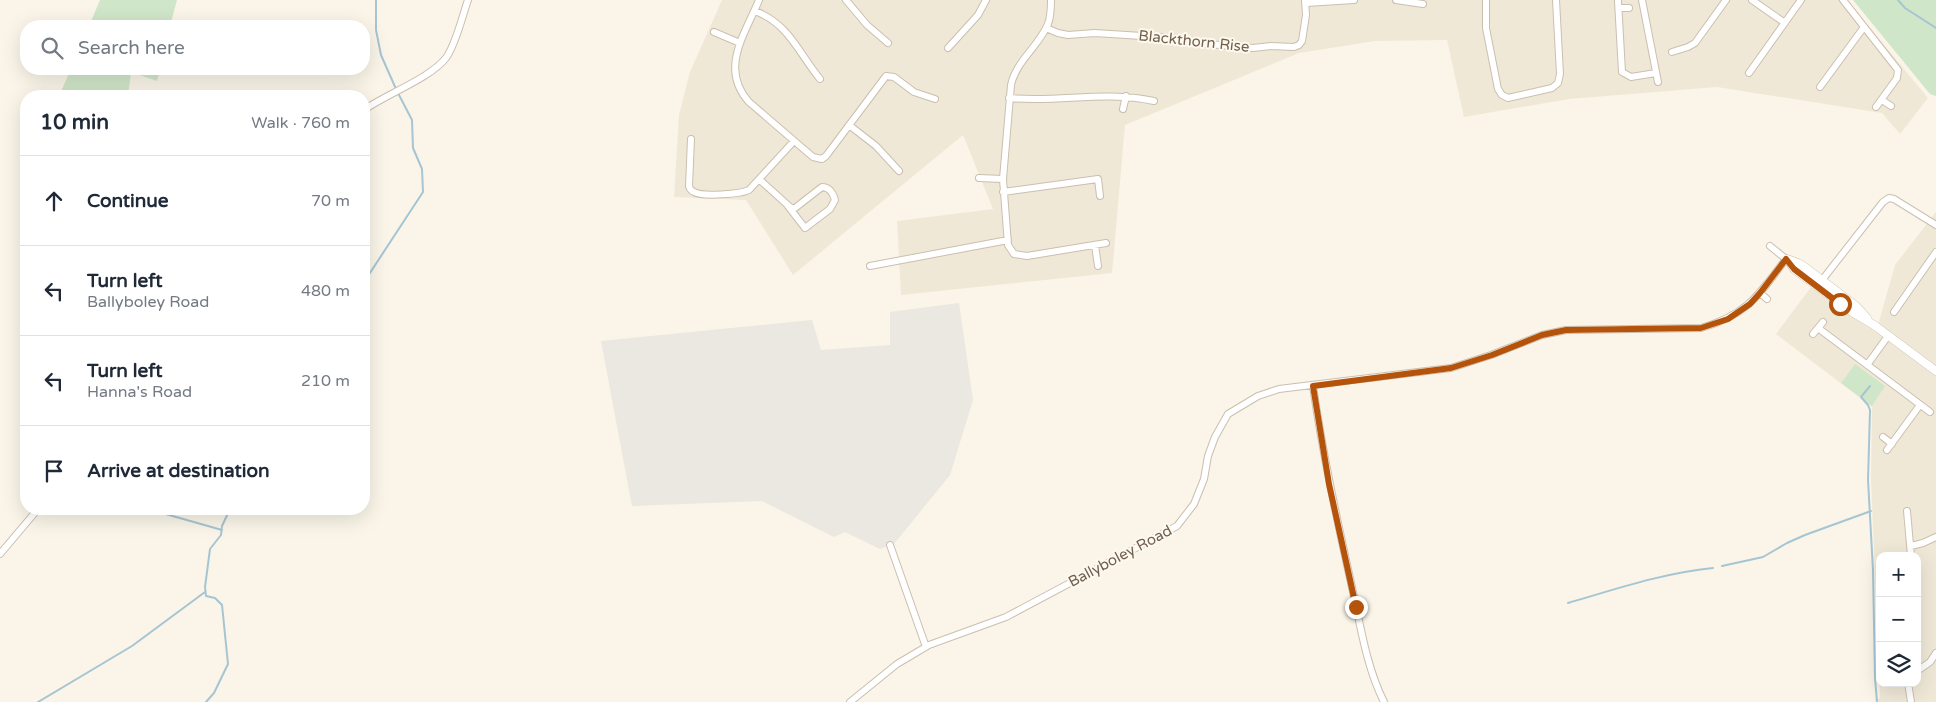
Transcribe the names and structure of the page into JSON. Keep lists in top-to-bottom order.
{
  "streets": {
    "street": ["Blackthorn Rise", "Ballyboley Road"]
  },
  "page": {
    "search": "Search here",
    "heading": ["10 min", "Walk · 760 m"],
    "list": [
      ["Continue", "70 m"],
      ["Turn left", "Ballyboley Road", "480 m"],
      ["Turn left", "Hanna's Road", "210 m"],
      "Arrive at destination"
    ],
    "map_buttons": ["+", "−"]
  }
}
